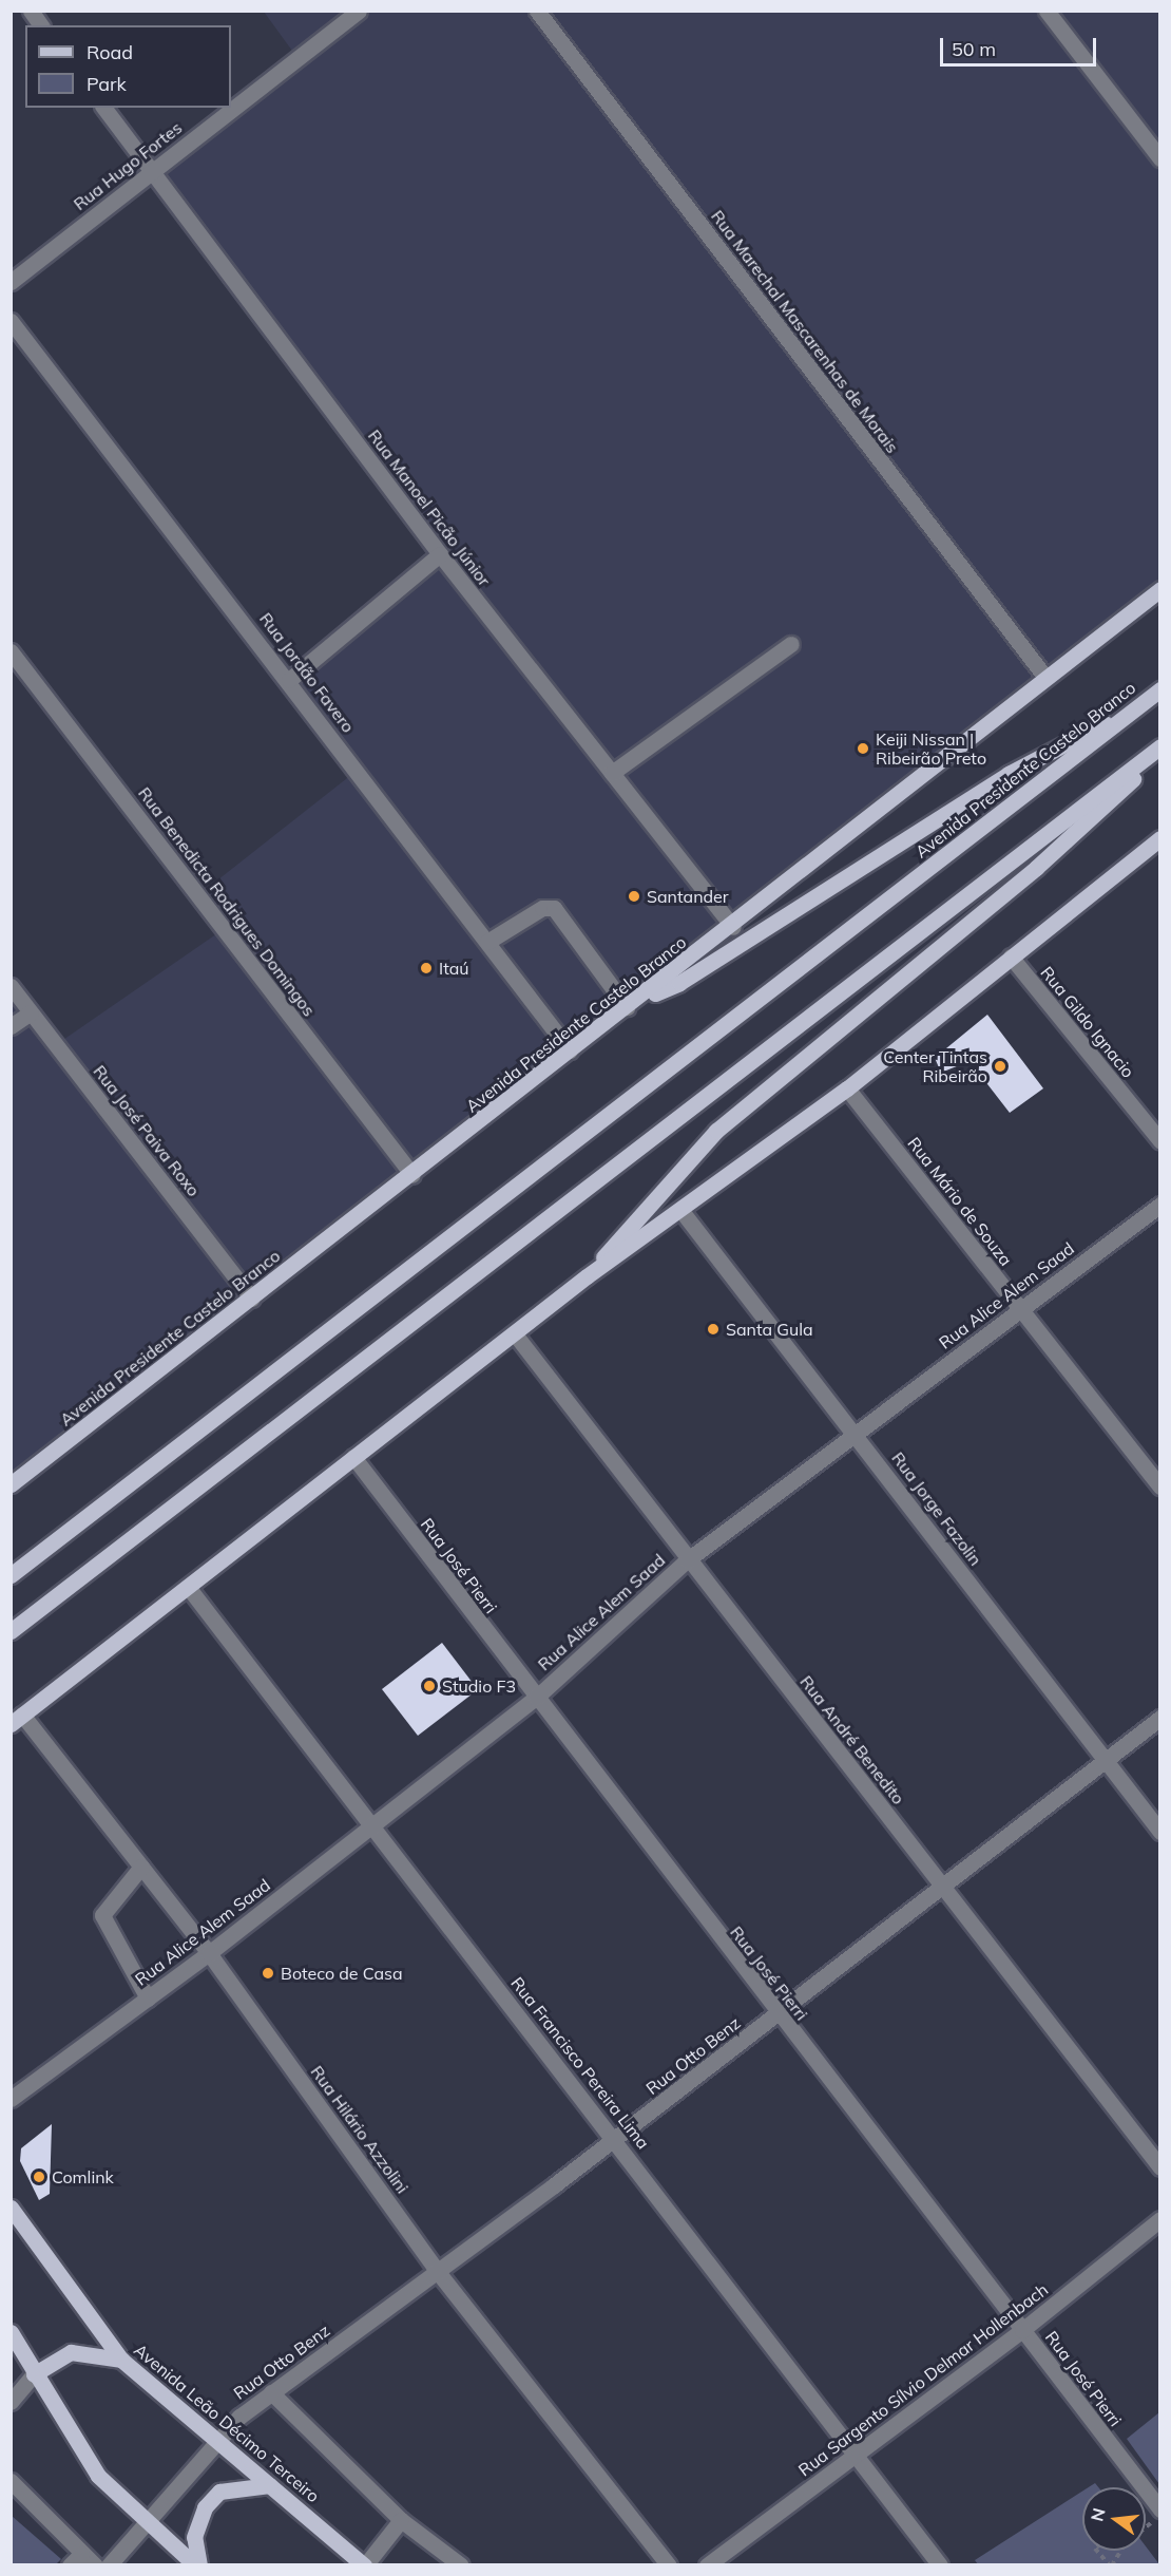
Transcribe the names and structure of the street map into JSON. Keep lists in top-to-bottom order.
{
  "streets": {
    "main road": ["Avenida Presidente Castelo Branco", "Avenida Leão Décimo Terceiro"],
    "street": [
      "Rua Hugo Fortes",
      "Rua Marechal Mascarenhas de Morais",
      "Rua Manoel Picão Júnior",
      "Rua Jordão Favero",
      "Rua Benedicta Rodrigues Domingos",
      "Rua Gildo Ignacio",
      "Rua José Paiva Roxo",
      "Rua Mário de Souza",
      "Rua Alice Alem Saad",
      "Rua Jorge Fazolin",
      "Rua José Pierri",
      "Rua André Benedito",
      "Rua Otto Benz",
      "Rua Francisco Pereira Lima",
      "Rua Hilário Azzolini",
      "Rua Sargento Sílvio Delmar Hollenbach"
    ]
  },
  "crossings": [
    ["Rua Hugo Fortes", "Rua Manoel Picão Júnior"],
    ["Rua Marechal Mascarenhas de Morais", "Avenida Presidente Castelo Branco"],
    ["Rua Manoel Picão Júnior", "Avenida Presidente Castelo Branco"],
    ["Rua Jordão Favero", "Avenida Presidente Castelo Branco"],
    ["Avenida Presidente Castelo Branco", "Rua Benedicta Rodrigues Domingos"],
    ["Avenida Presidente Castelo Branco", "Rua José Paiva Roxo"],
    ["Rua Mário de Souza", "Rua Alice Alem Saad"],
    ["Rua Alice Alem Saad", "Rua Jorge Fazolin"],
    ["Rua Alice Alem Saad", "Rua José Pierri"],
    ["Rua Alice Alem Saad", "Rua André Benedito"],
    ["Rua Alice Alem Saad", "Rua Francisco Pereira Lima"],
    ["Rua Alice Alem Saad", "Rua Hilário Azzolini"],
    ["Rua Jorge Fazolin", "Rua Otto Benz"],
    ["Rua José Pierri", "Rua Otto Benz"],
    ["Rua José Pierri", "Rua Sargento Sílvio Delmar Hollenbach"],
    ["Rua André Benedito", "Rua Otto Benz"],
    ["Rua Otto Benz", "Rua Francisco Pereira Lima"],
    ["Rua Otto Benz", "Rua Hilário Azzolini"],
    ["Rua Otto Benz", "Avenida Leão Décimo Terceiro"],
    ["Rua Francisco Pereira Lima", "Rua Sargento Sílvio Delmar Hollenbach"]
  ],
  "places": [
    "Keiji Nissan | Ribeirão Preto",
    "Santander",
    "Itaú",
    "Center Tintas Ribeirão",
    "Santa Gula",
    "Studio F3",
    "Boteco de Casa",
    "Comlink"
  ],
  "legend": ["Road", "Park"],
  "scale_bar": "50 m",
  "north": "left"
}
